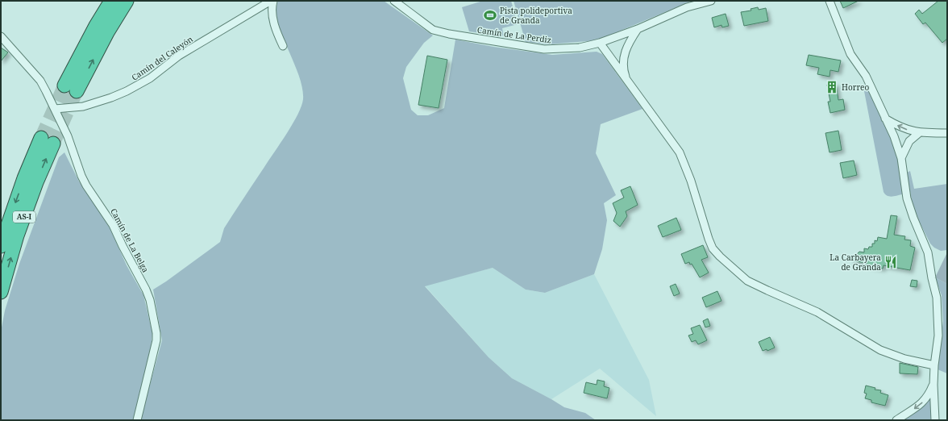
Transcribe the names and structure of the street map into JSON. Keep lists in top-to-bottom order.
{
  "streets": {
    "highway": ["AS-I"],
    "street": ["Camín de La Perdiz", "Camín del Caleyón", "Camín de La Belga"]
  },
  "crossings": [
    ["Camín del Caleyón", "Camín de La Belga"]
  ],
  "places": {
    "sports": ["Pista polideportiva de Granda"],
    "building": ["Horreo"],
    "restaurant": ["La Carbayera de Granda"]
  }
}
